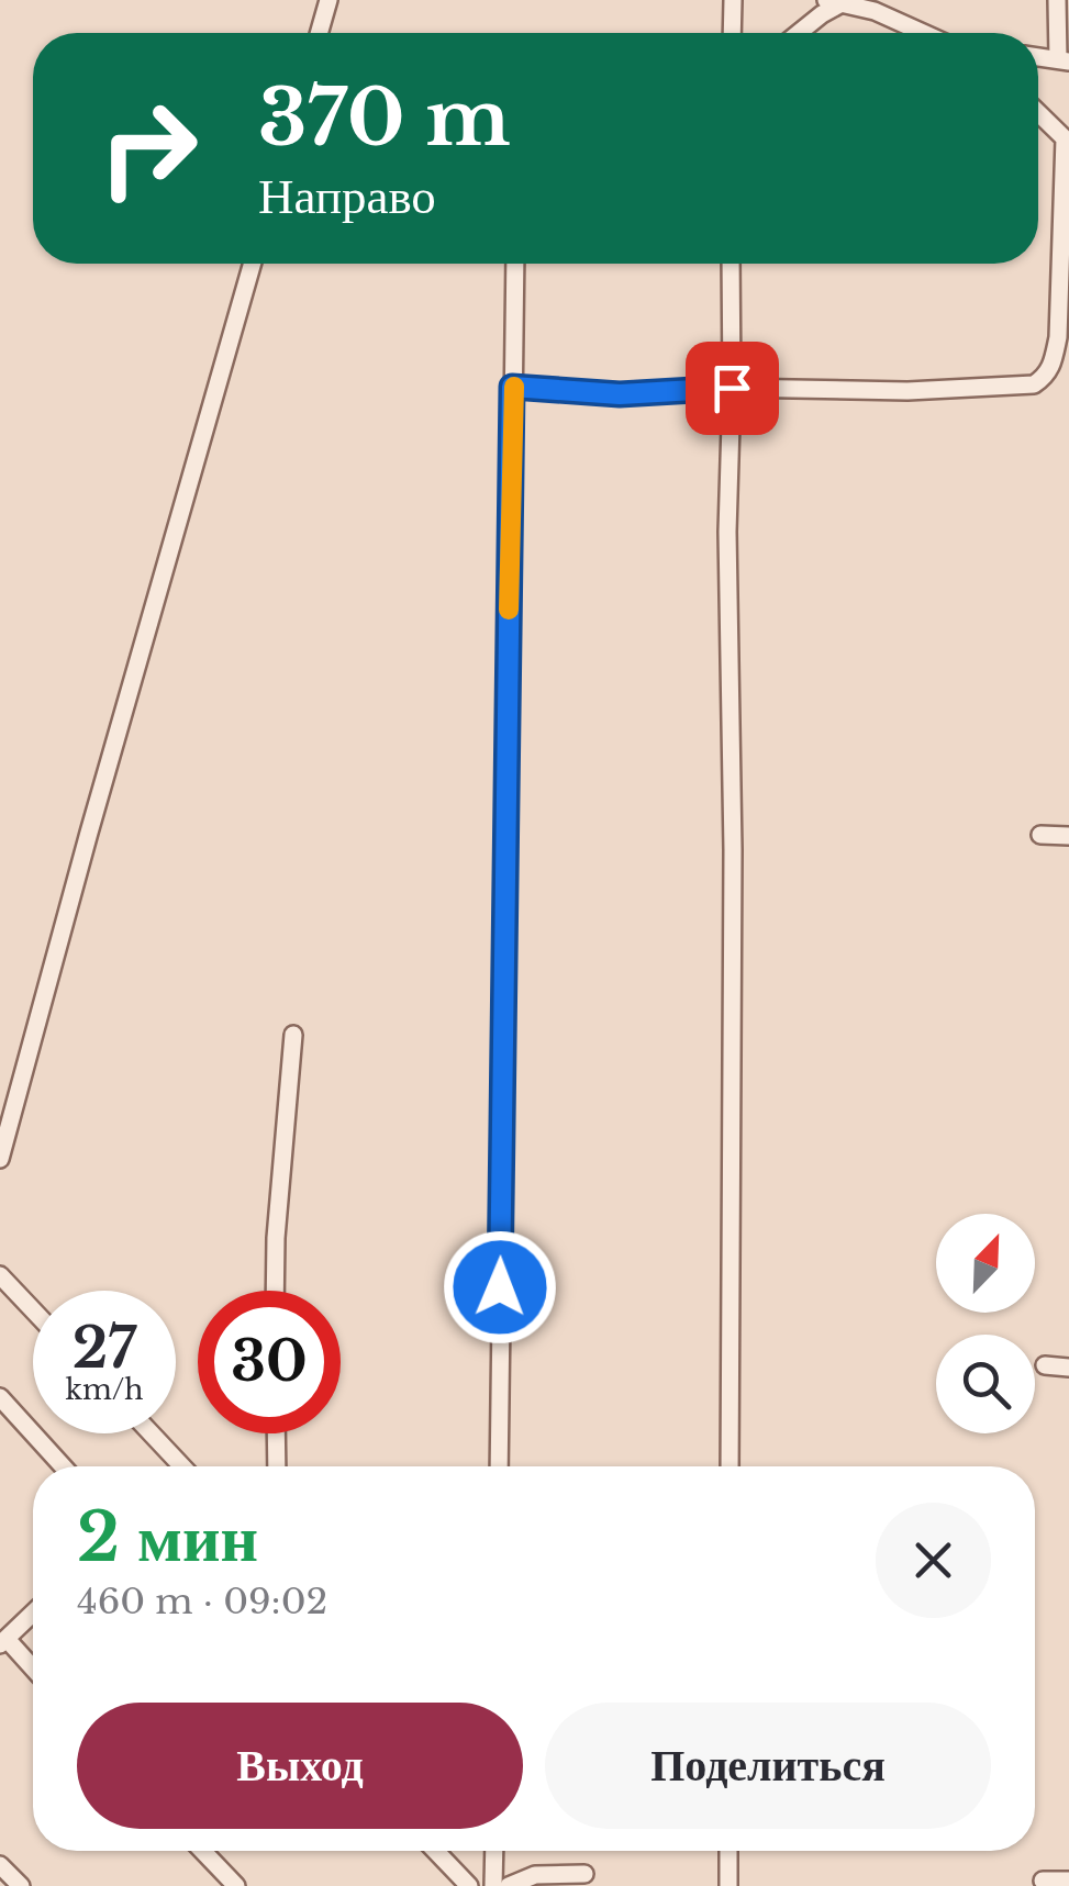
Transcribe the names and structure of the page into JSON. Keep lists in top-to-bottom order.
{
  "north": "top right",
  "page": {
    "turn": ["370 m", "Направо"],
    "speed": "27 km/h",
    "limit": "30",
    "heading": ["2 мин", "460 m · 09:02"],
    "buttons": ["Выход", "Поделиться"]
  }
}
